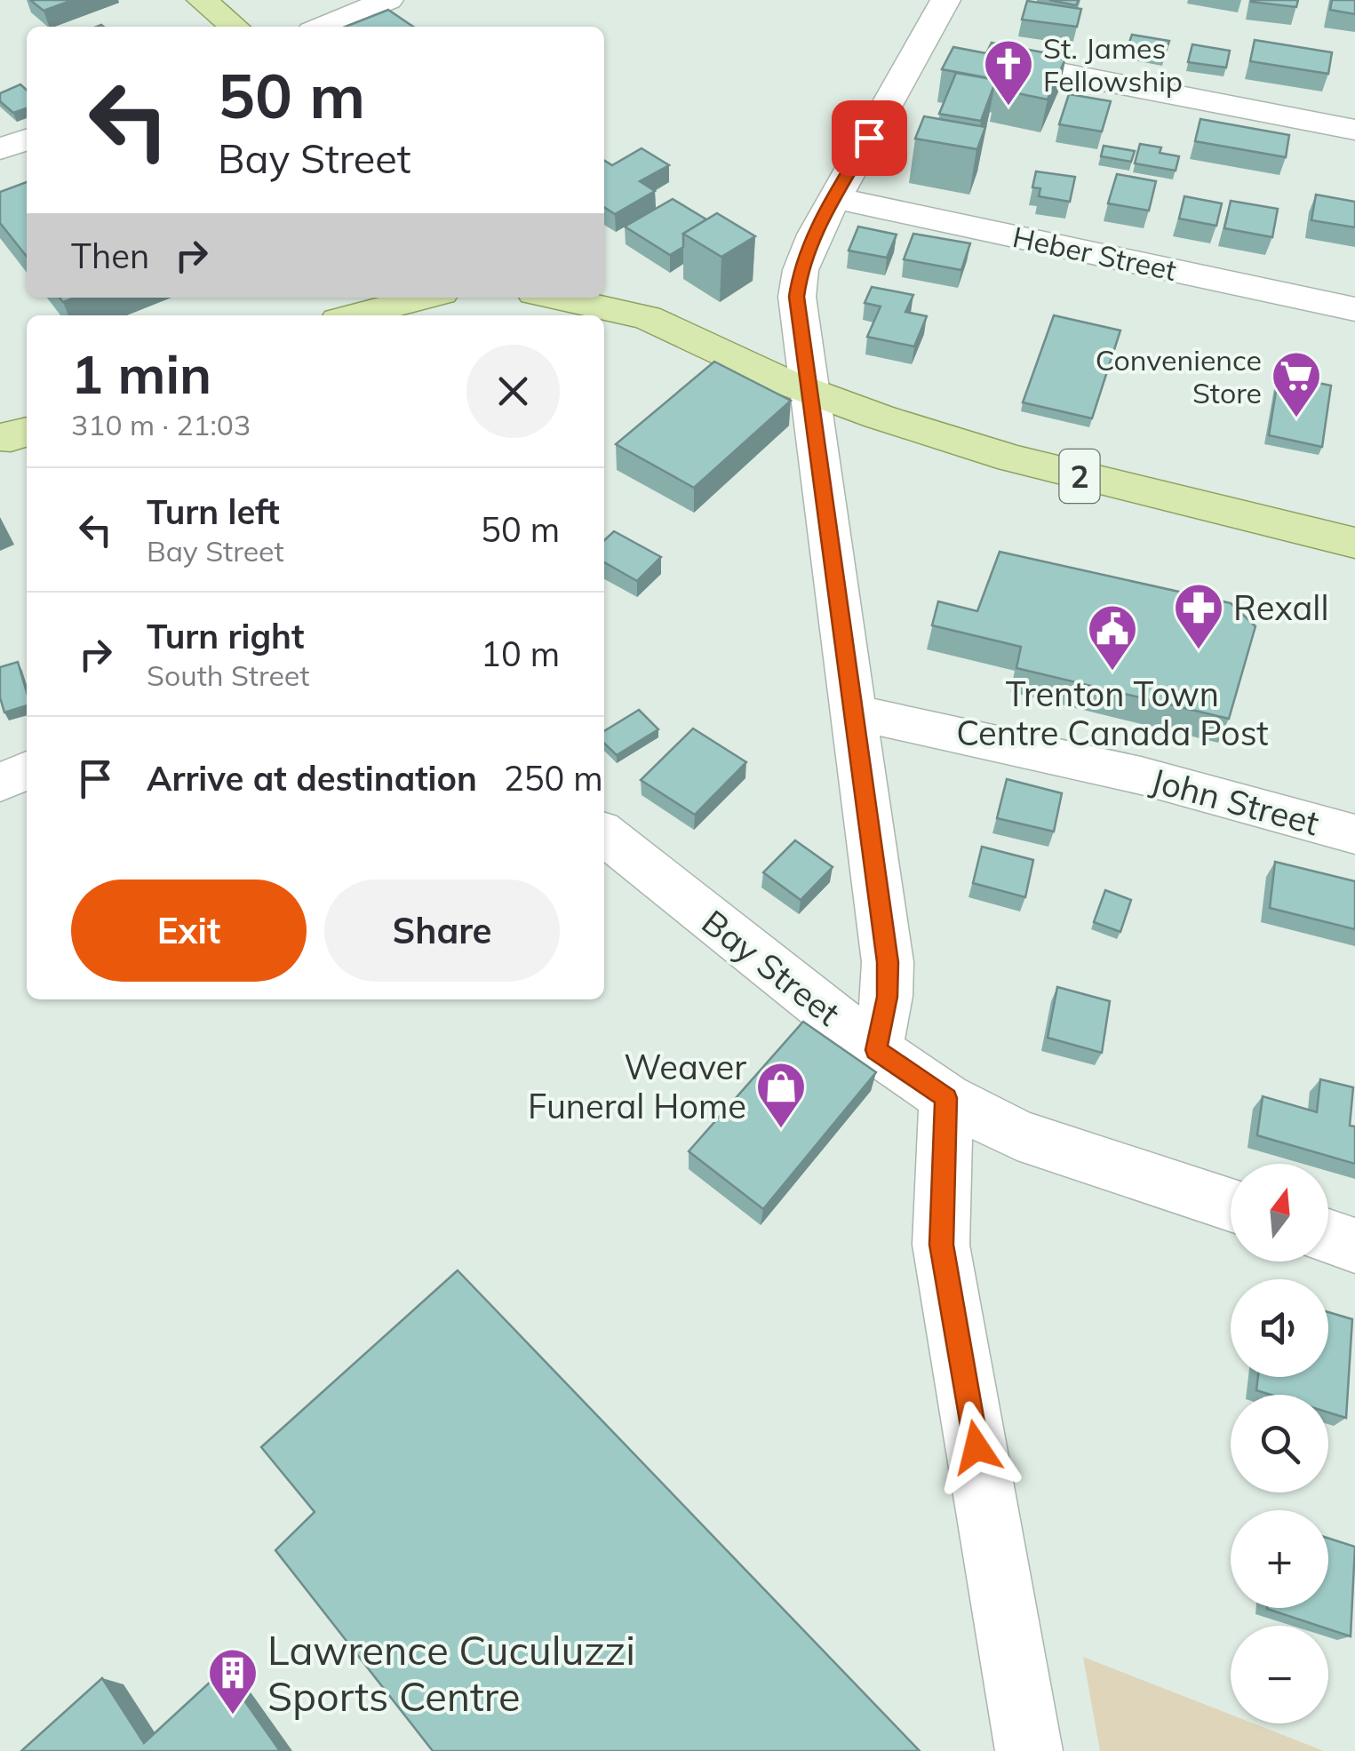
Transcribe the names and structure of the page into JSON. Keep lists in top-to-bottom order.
{
  "streets": {
    "main road": ["2"],
    "street": ["Heber Street", "John Street", "Bay Street"]
  },
  "places": {
    "church": ["St. James Fellowship"],
    "supermarket": ["Convenience Store"],
    "pharmacy": ["Rexall"],
    "public building": ["Trenton Town Centre Canada Post"],
    "shop": ["Weaver Funeral Home"],
    "building": ["Lawrence Cuculuzzi Sports Centre"]
  },
  "north": "top",
  "page": {
    "turn": ["50 m", "Bay Street"],
    "then": "Then",
    "heading": ["1 min", "310 m · 21:03"],
    "list": [
      {
        "name": "Turn left",
        "note": "Bay Street",
        "value": "50 m"
      },
      {
        "name": "Turn right",
        "note": "South Street",
        "value": "10 m"
      },
      {
        "name": "Arrive at destination",
        "value": "250 m"
      }
    ],
    "buttons": ["Exit", "Share"],
    "map_buttons": ["+", "−"]
  }
}
